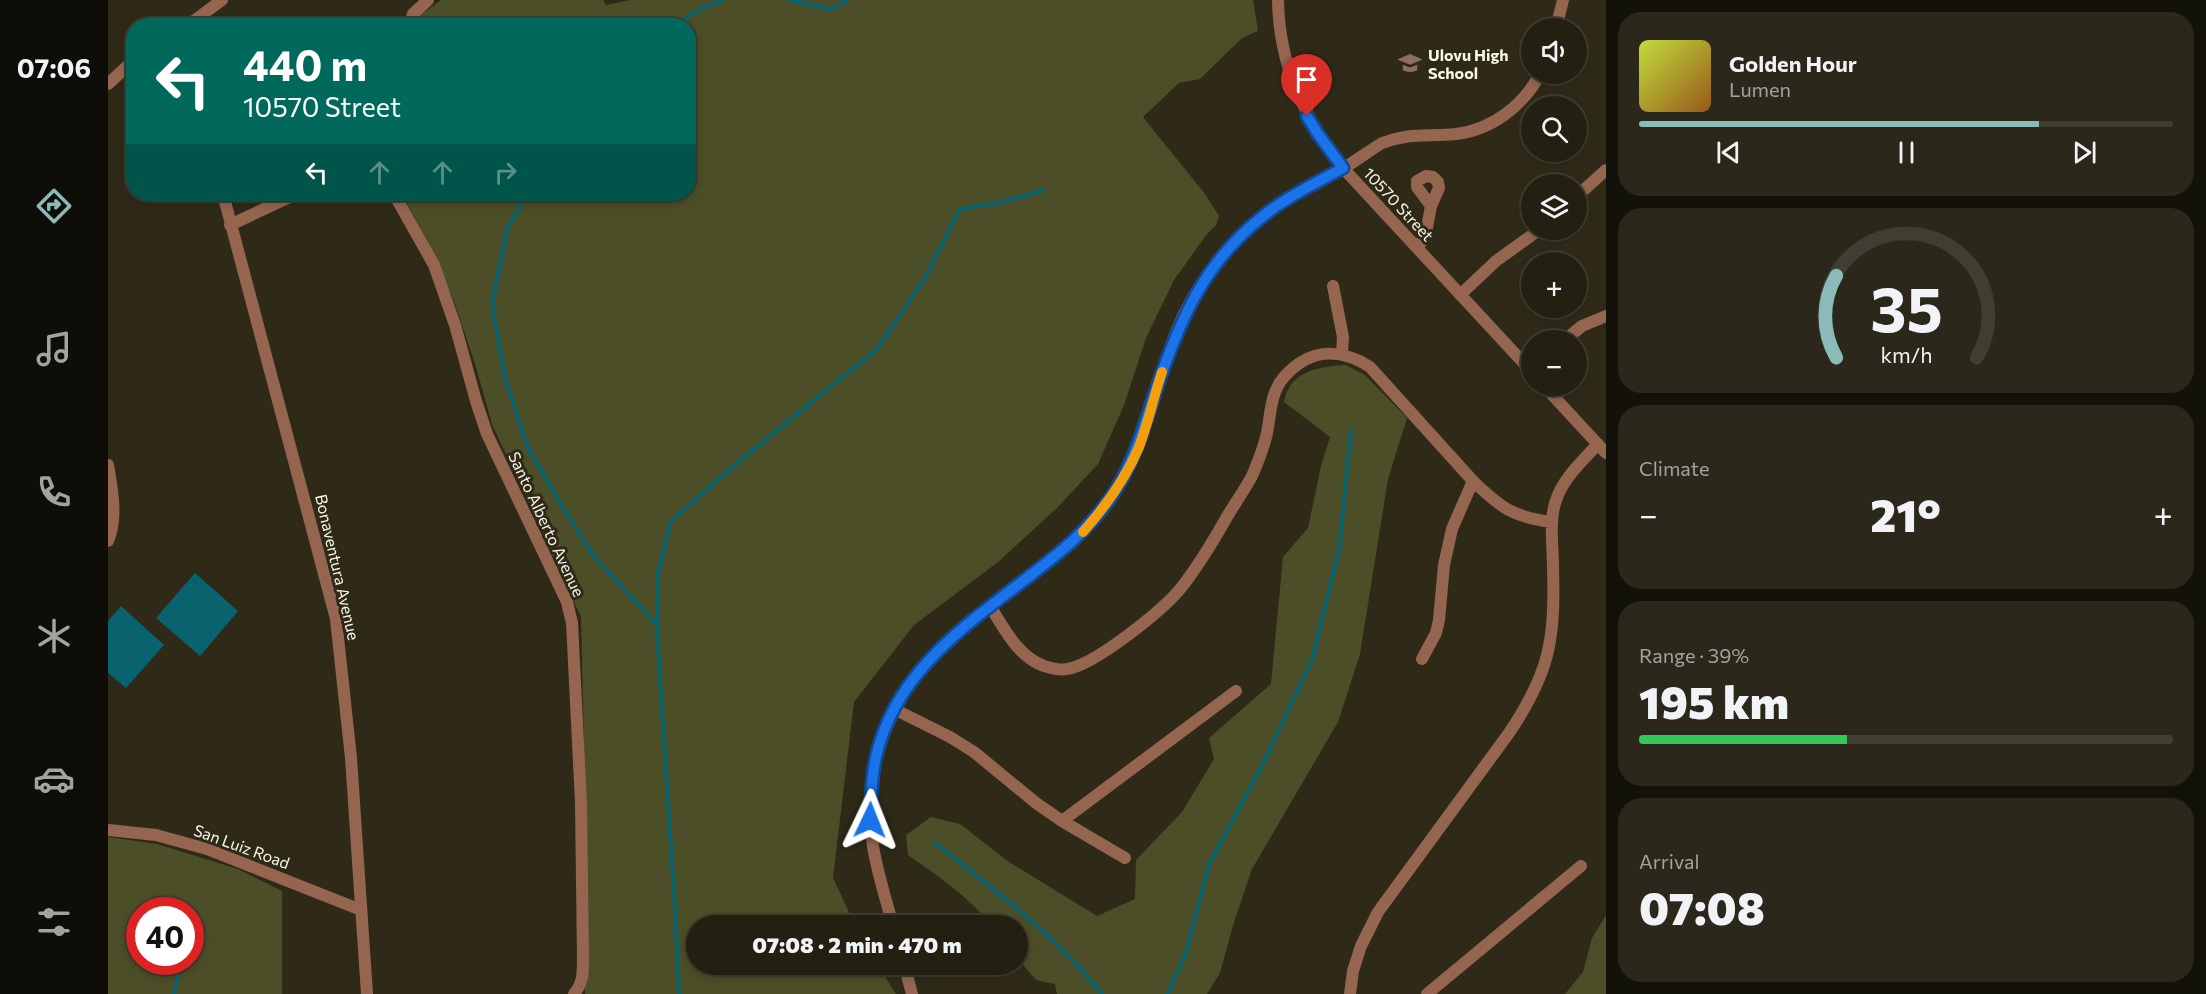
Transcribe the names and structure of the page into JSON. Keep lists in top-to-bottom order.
{
  "streets": {
    "street": [
      "10570 Street",
      "Santo Alberto Avenue",
      "Bonaventura Avenue",
      "San Luiz Road"
    ]
  },
  "crossings": [
    ["Bonaventura Avenue", "San Luiz Road"]
  ],
  "places": {
    "school or university": ["Ulovu High School"]
  },
  "page": {
    "tabs": "07:06",
    "map_buttons": ["+", "−"],
    "turn": ["440 m", "10570 Street"],
    "song": ["Golden Hour", "Lumen"],
    "tile": [
      "Climate",
      ["Range · 39%", "195 km"],
      ["Arrival", "07:08"]
    ],
    "heat": ["−", "21°", "+"],
    "limit": "40",
    "trip": "07:08 · 2 min · 470 m",
    "gauge": ["35", "km/h"]
  }
}
